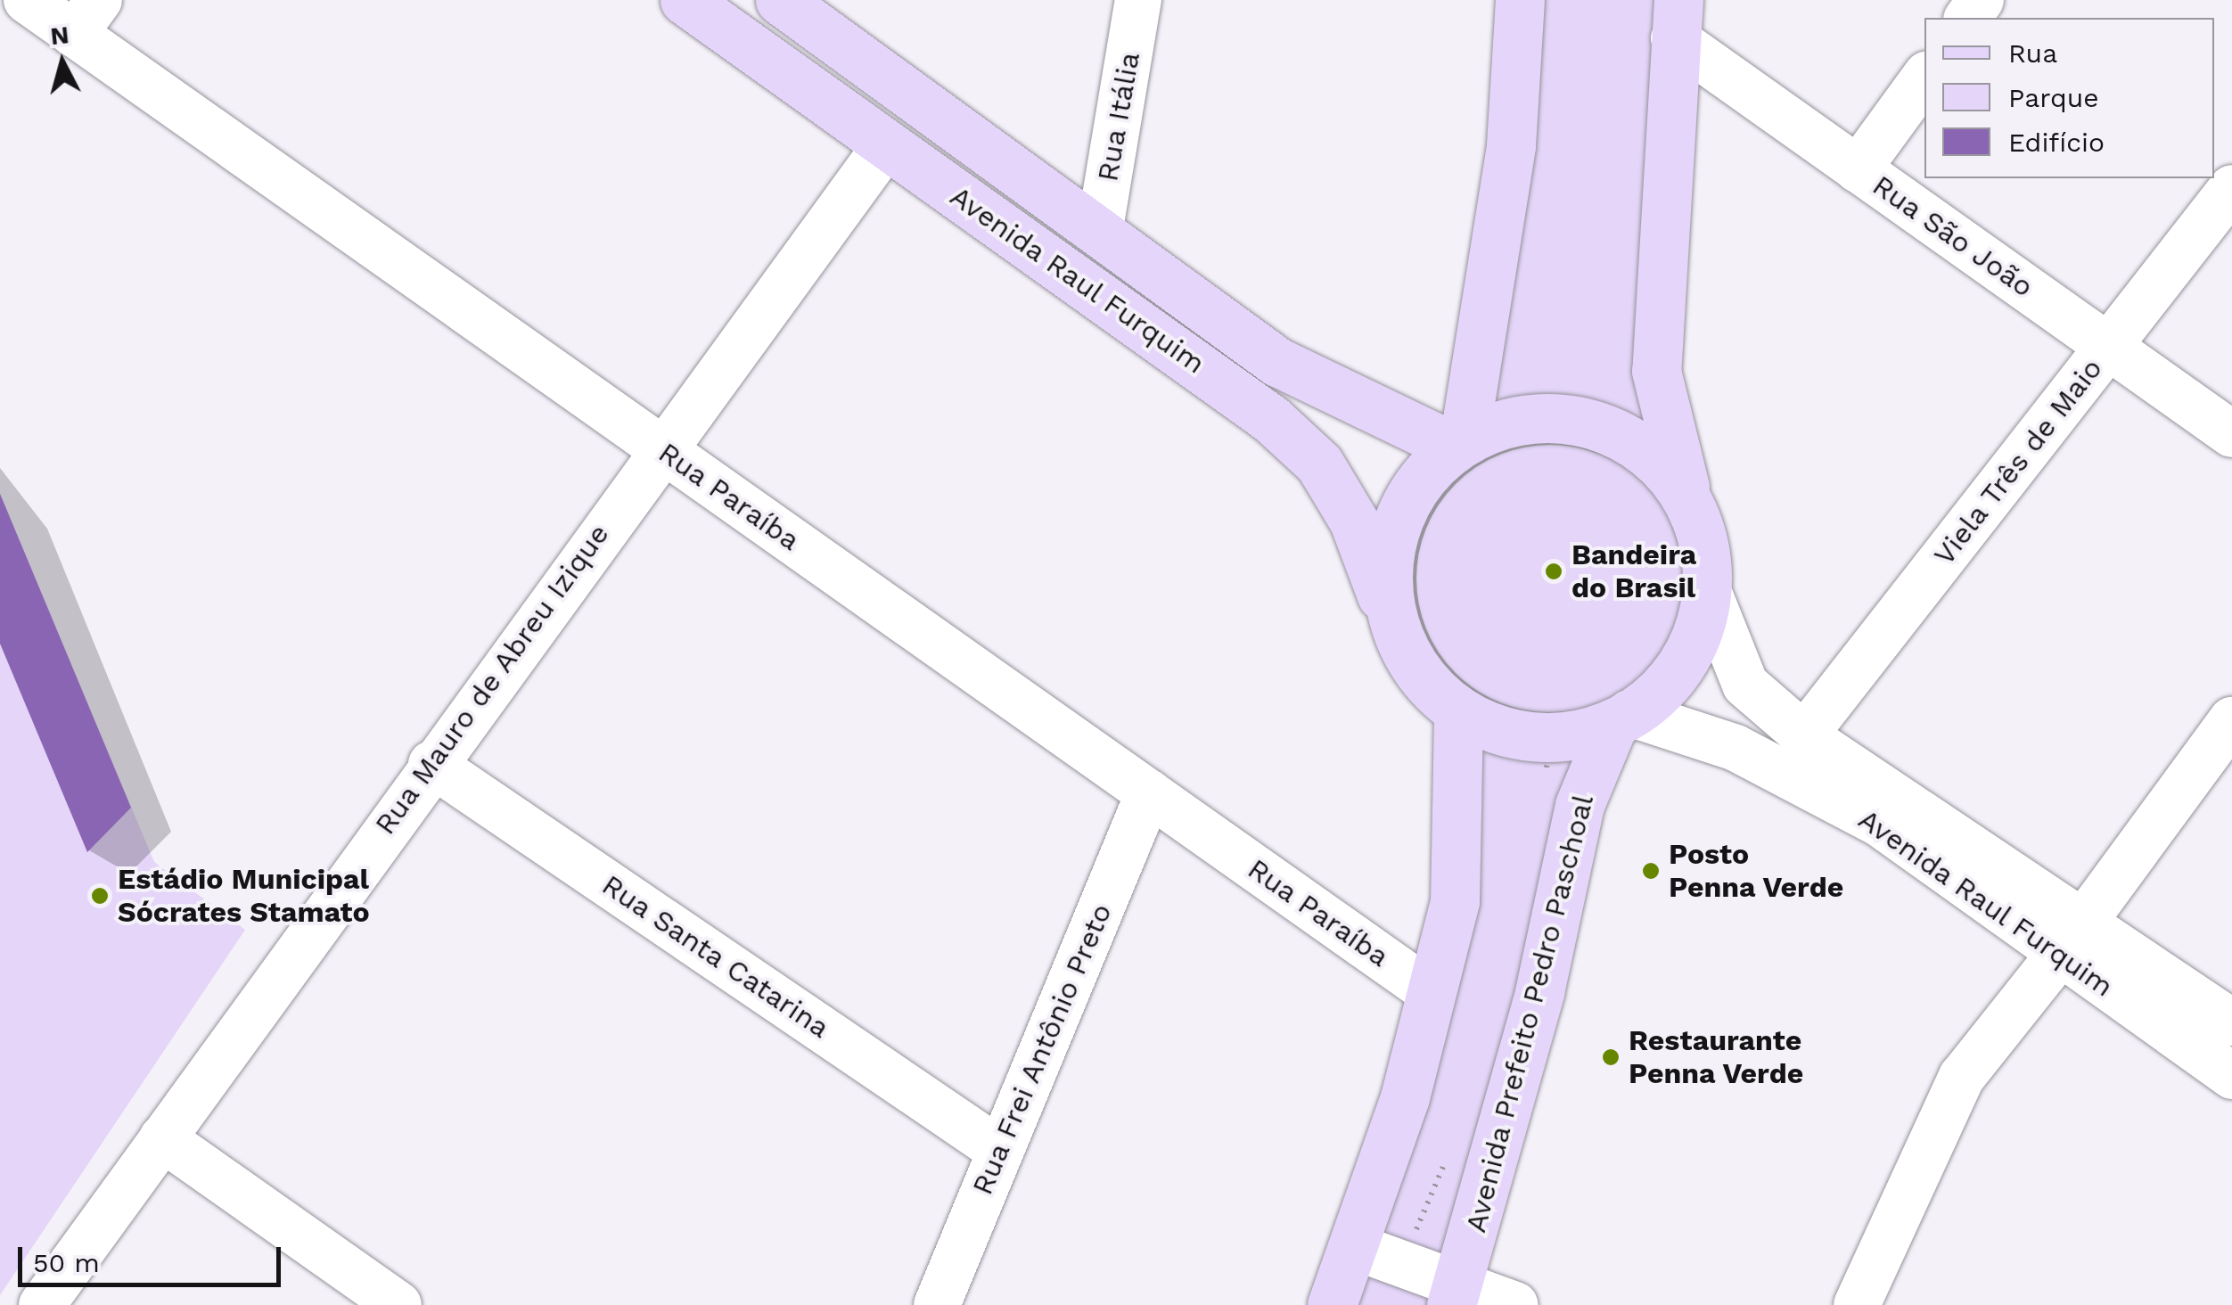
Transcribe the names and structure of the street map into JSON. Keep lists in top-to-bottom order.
{
  "streets": {
    "main road": ["Avenida Raul Furquim", "Avenida Prefeito Pedro Paschoal"],
    "street": [
      "Rua Itália",
      "Rua São João",
      "Viela Três de Maio",
      "Rua Paraíba",
      "Rua Mauro de Abreu Izique",
      "Rua Santa Catarina",
      "Rua Frei Antônio Preto"
    ]
  },
  "crossings": [
    ["Rua Itália", "Avenida Raul Furquim"],
    ["Rua São João", "Viela Três de Maio"],
    ["Avenida Raul Furquim", "Viela Três de Maio"],
    ["Avenida Raul Furquim", "Rua Mauro de Abreu Izique"],
    ["Avenida Raul Furquim", "Avenida Prefeito Pedro Paschoal"],
    ["Rua Paraíba", "Rua Mauro de Abreu Izique"],
    ["Rua Paraíba", "Rua Frei Antônio Preto"],
    ["Rua Mauro de Abreu Izique", "Rua Santa Catarina"],
    ["Rua Santa Catarina", "Rua Frei Antônio Preto"]
  ],
  "places": [
    "Bandeira do Brasil",
    "Posto Penna Verde",
    "Estádio Municipal Sócrates Stamato",
    "Restaurante Penna Verde"
  ],
  "legend": ["Rua", "Parque", "Edifício"],
  "scale_bar": "50 m",
  "north": "top"
}
